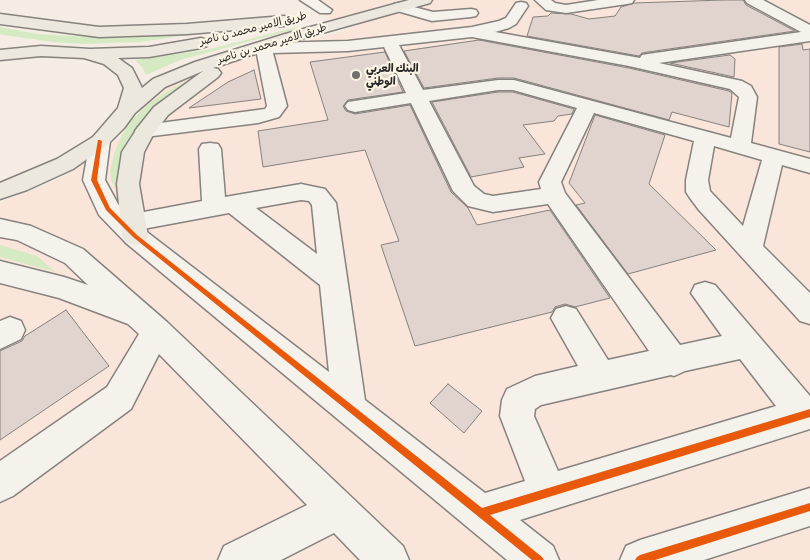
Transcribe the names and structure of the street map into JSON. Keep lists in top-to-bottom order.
{
  "streets": {
    "main road": ["طريق الامير محمد ن ناصر", "طريق الامير محمد بن ناصر"]
  },
  "crossings": [
    ["طريق الامير محمد ن ناصر", "طريق الامير محمد بن ناصر"]
  ],
  "places": ["البنك العربي الوطني"]
}
